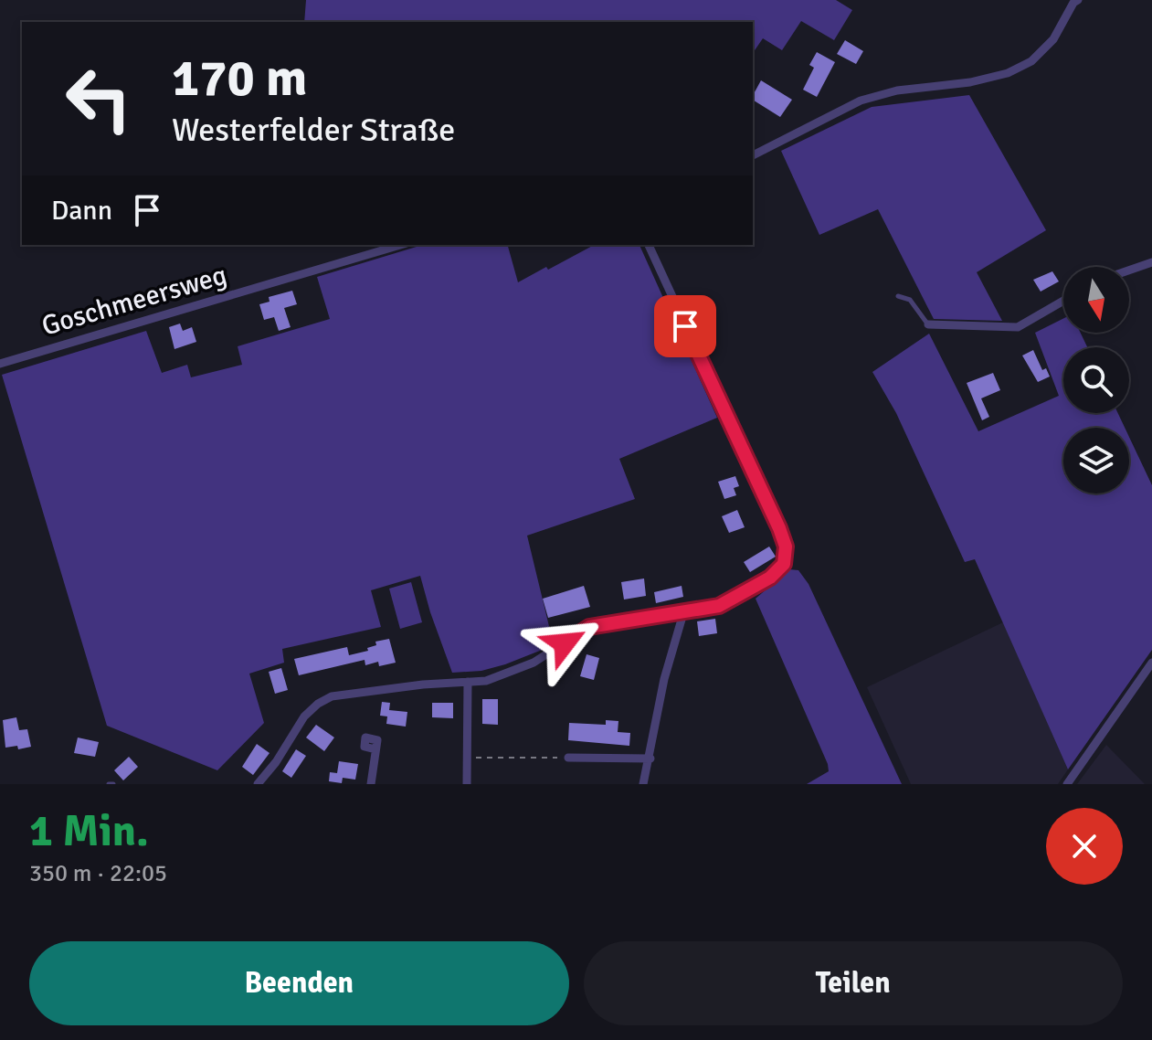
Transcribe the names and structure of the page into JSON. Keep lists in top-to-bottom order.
{
  "streets": {
    "street": ["Goschmeersweg"]
  },
  "north": "bottom",
  "page": {
    "turn": ["170 m", "Westerfelder Straße"],
    "then": "Dann",
    "heading": ["1 Min.", "350 m · 22:05"],
    "buttons": ["Beenden", "Teilen"]
  }
}
